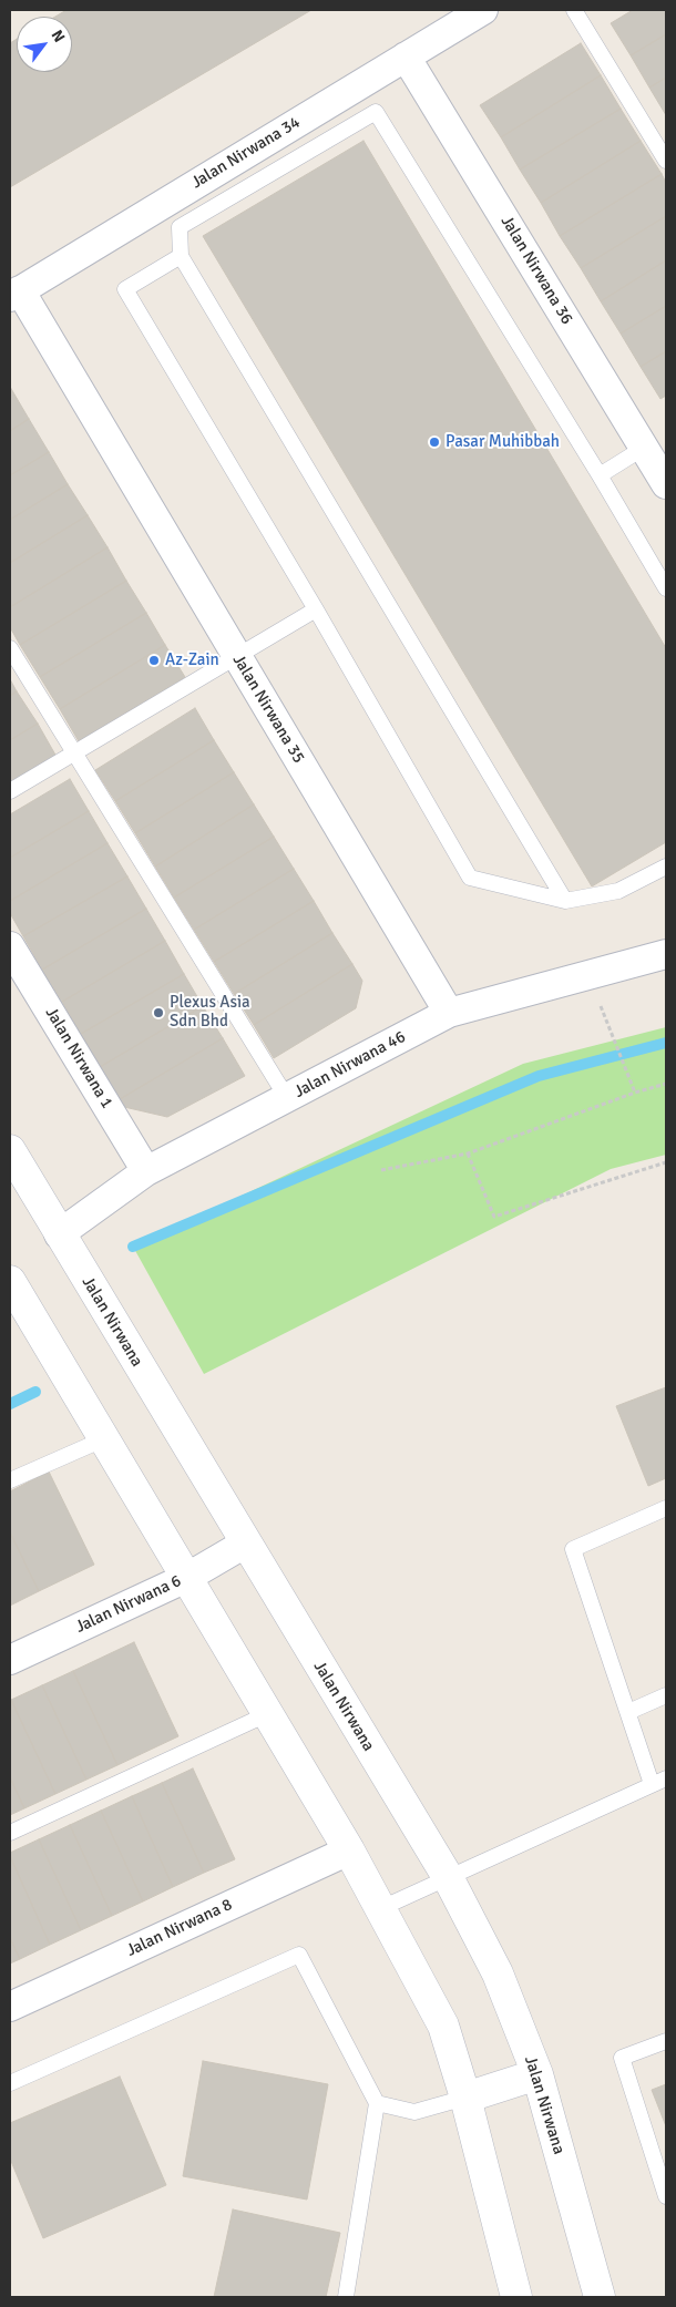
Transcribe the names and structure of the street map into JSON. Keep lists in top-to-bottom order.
{
  "streets": {
    "street": [
      "Jalan Nirwana 34",
      "Jalan Nirwana 36",
      "Jalan Nirwana 35",
      "Jalan Nirwana 1",
      "Jalan Nirwana 46",
      "Jalan Nirwana",
      "Jalan Nirwana 6",
      "Jalan Nirwana 8"
    ]
  },
  "crossings": [
    ["Jalan Nirwana 34", "Jalan Nirwana 36"],
    ["Jalan Nirwana 34", "Jalan Nirwana 35"],
    ["Jalan Nirwana 35", "Jalan Nirwana 46"],
    ["Jalan Nirwana 1", "Jalan Nirwana 46"],
    ["Jalan Nirwana 46", "Jalan Nirwana"],
    ["Jalan Nirwana", "Jalan Nirwana 6"]
  ],
  "places": ["Pasar Muhibbah", "Az-Zain", "Plexus Asia Sdn Bhd"],
  "north": "top right"
}
